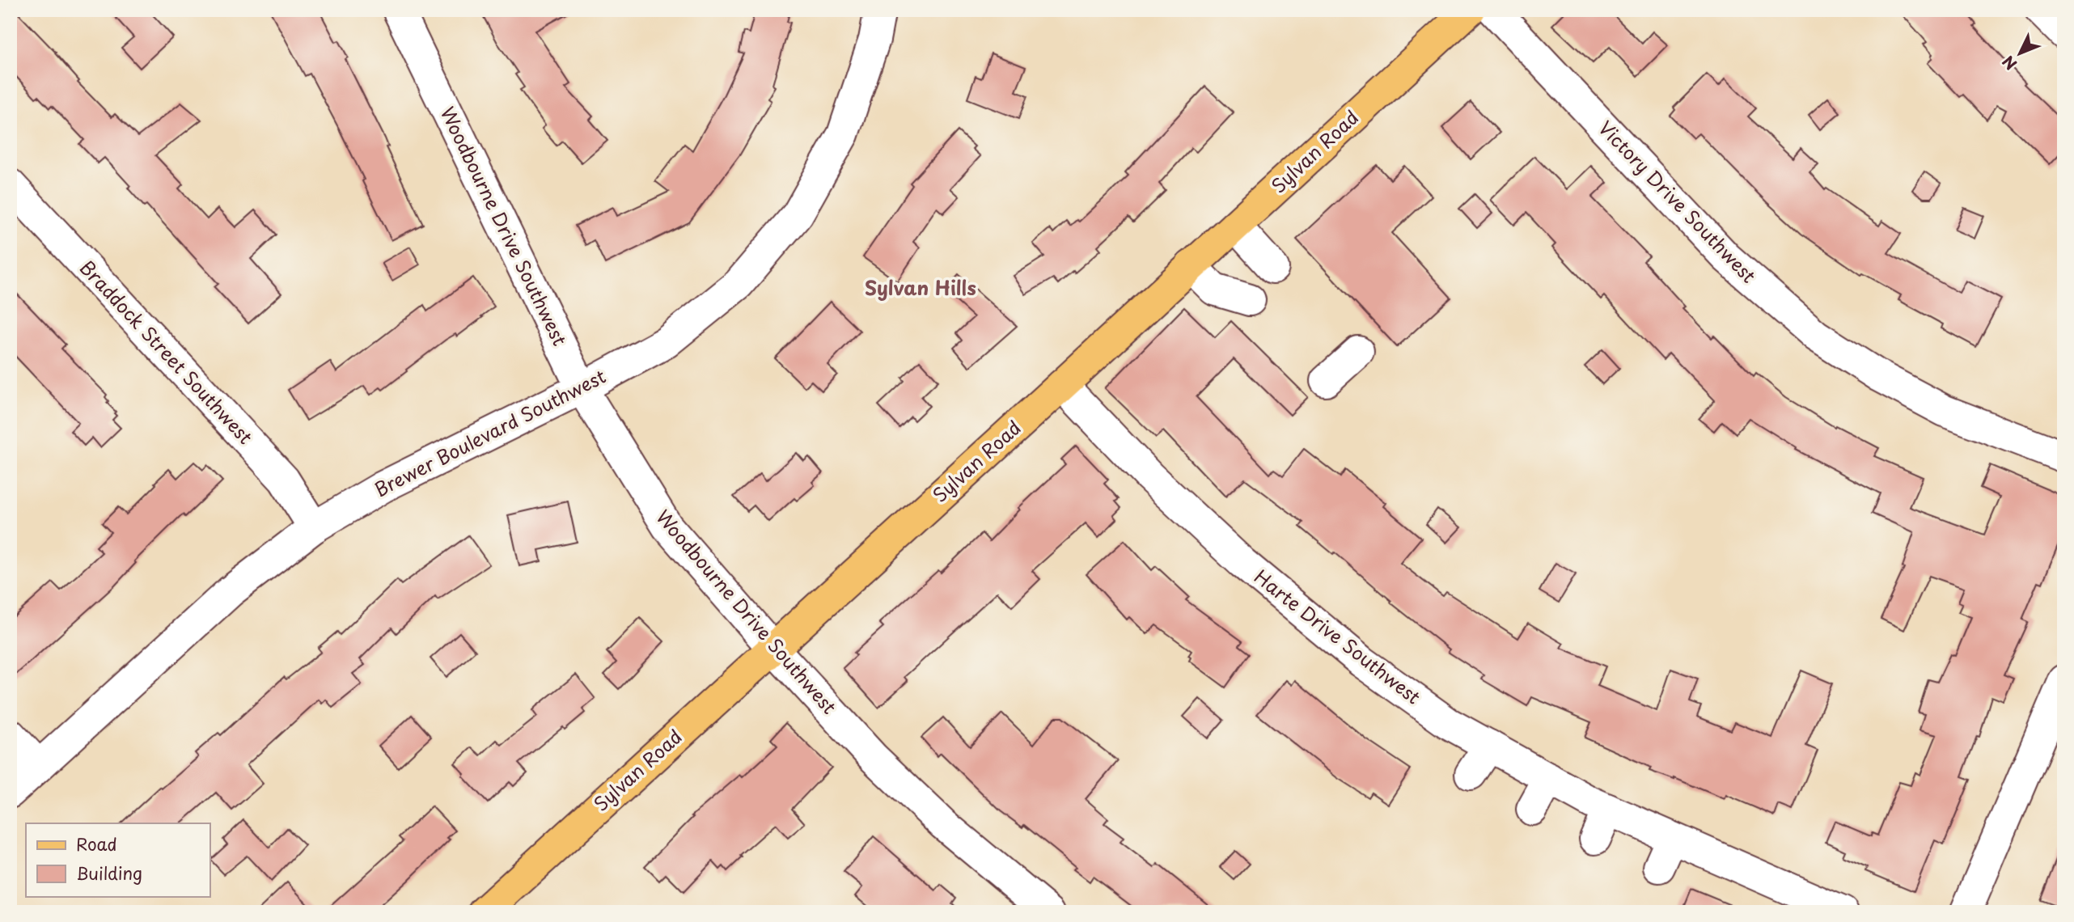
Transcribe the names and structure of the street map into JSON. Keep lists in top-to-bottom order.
{
  "streets": {
    "main road": ["Sylvan Road"],
    "street": [
      "Victory Drive Southwest",
      "Woodbourne Drive Southwest",
      "Braddock Street Southwest",
      "Brewer Boulevard Southwest",
      "Harte Drive Southwest"
    ]
  },
  "crossings": [
    ["Sylvan Road", "Woodbourne Drive Southwest"],
    ["Sylvan Road", "Harte Drive Southwest"],
    ["Woodbourne Drive Southwest", "Brewer Boulevard Southwest"],
    ["Braddock Street Southwest", "Brewer Boulevard Southwest"]
  ],
  "districts": ["Sylvan Hills"],
  "legend": ["Road", "Building"],
  "north": "bottom left"
}
